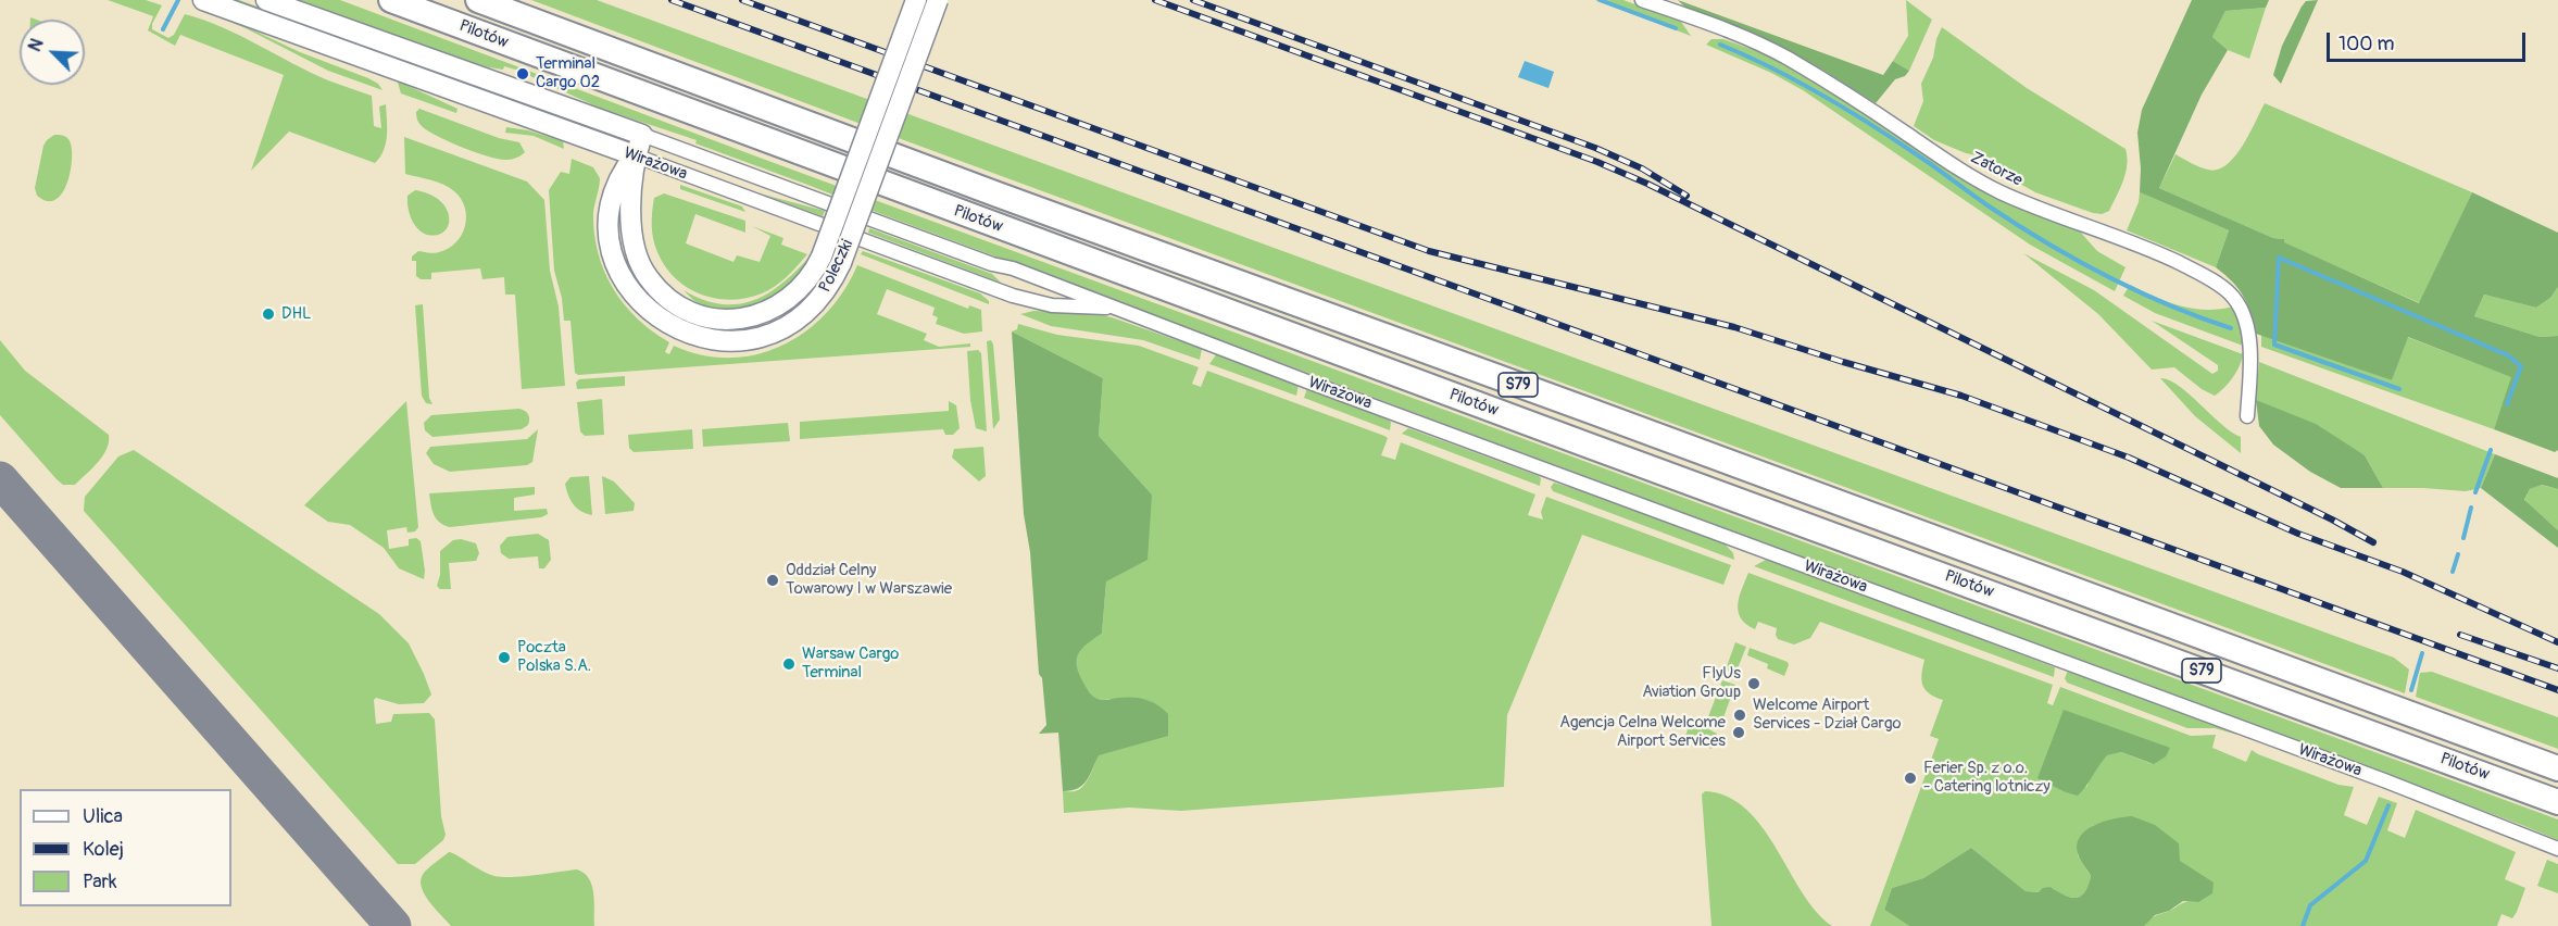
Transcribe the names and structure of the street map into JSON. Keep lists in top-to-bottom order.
{
  "streets": {
    "highway": ["Pilotów", "S79"],
    "main road": ["Wirażowa", "Poleczki"],
    "street": ["Zatorze"]
  },
  "crossings": [
    ["Wirażowa", "Poleczki"]
  ],
  "places": [
    "Terminal Cargo 02",
    "DHL",
    "Oddział Celny Towarowy I w Warszawie",
    "Poczta Polska S.A.",
    "Warsaw Cargo Terminal",
    "FlyUs Aviation Group",
    "Welcome Airport Services - Dział Cargo",
    "Agencja Celna Welcome Airport Services",
    "Ferier Sp. z o.o. - Catering lotniczy"
  ],
  "legend": ["Ulica", "Kolej", "Park"],
  "scale_bar": "100 m",
  "north": "top left"
}
